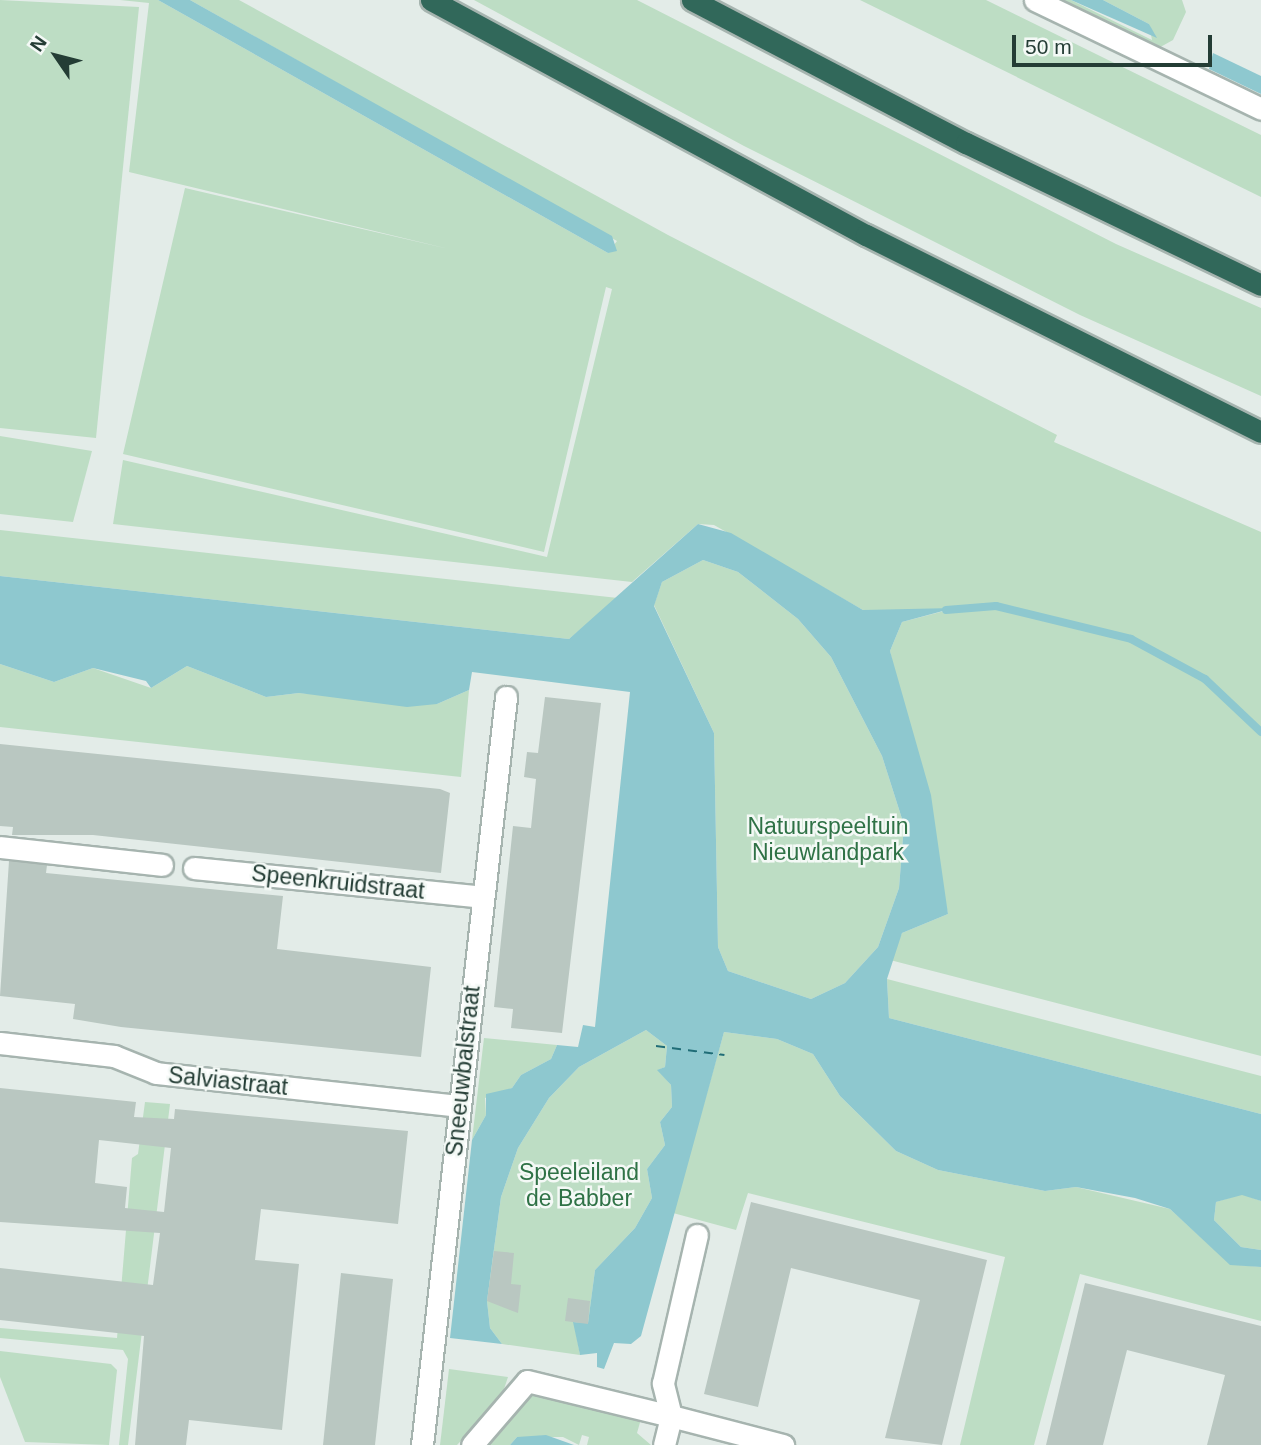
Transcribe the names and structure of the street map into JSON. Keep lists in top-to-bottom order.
{
  "streets": {
    "street": ["Speenkruidstraat", "Sneeuwbalstraat", "Salviastraat"]
  },
  "crossings": [
    ["Speenkruidstraat", "Sneeuwbalstraat"],
    ["Sneeuwbalstraat", "Salviastraat"]
  ],
  "parks": ["Natuurspeeltuin Nieuwlandpark", "Speeleiland de Babber"],
  "scale_bar": "50 m",
  "north": "top left"
}
